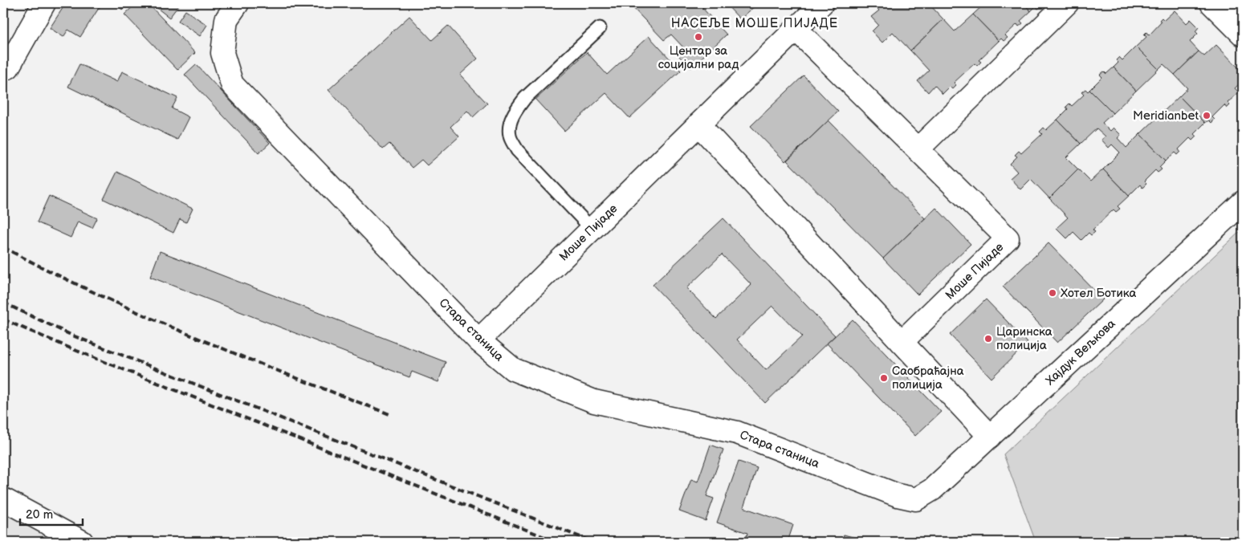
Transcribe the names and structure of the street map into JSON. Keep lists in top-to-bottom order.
{
  "streets": {
    "street": ["Моше Пијаде", "Стара станица", "Хајдук Вељкова"]
  },
  "crossings": [
    ["Моше Пијаде", "Стара станица"],
    ["Стара станица", "Хајдук Вељкова"]
  ],
  "districts": ["НАСЕЉЕ МОШЕ ПИЈАДЕ"],
  "places": [
    "Центар за социјални рад",
    "Meridianbet",
    "Хотел Ботика",
    "Царинска полиција",
    "Саобраћајна полиција"
  ],
  "scale_bar": "20 m"
}
